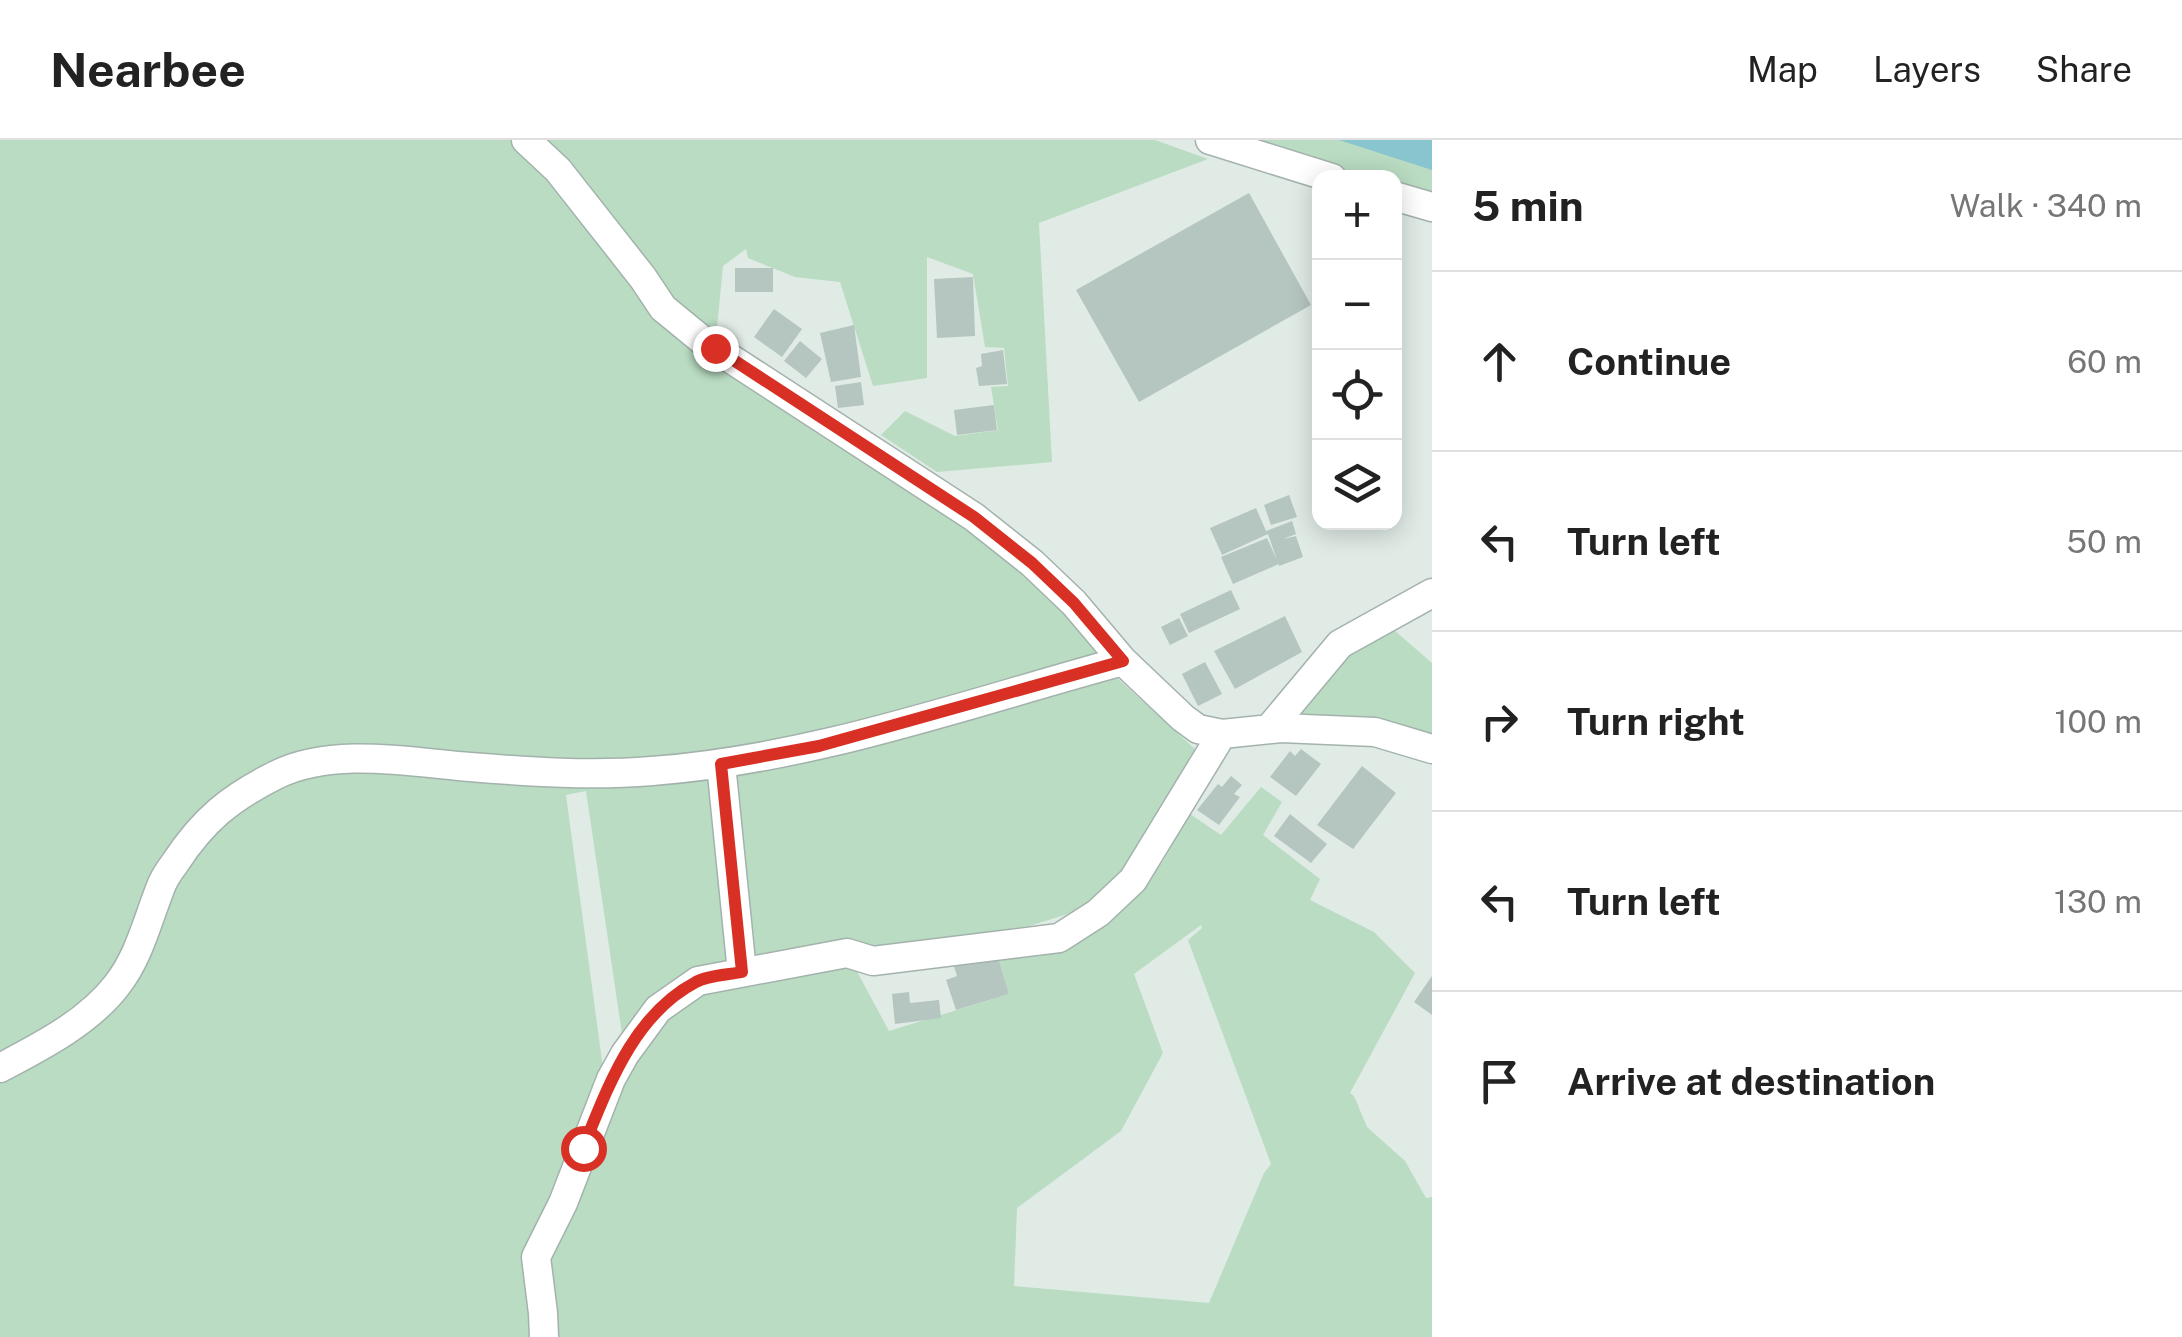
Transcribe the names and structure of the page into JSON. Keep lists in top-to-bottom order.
{
  "page": {
    "header": "Nearbee",
    "nav": ["Map", "Layers", "Share"],
    "heading": ["5 min", "Walk · 340 m"],
    "map_buttons": ["+", "−"],
    "list": [
      ["Continue", "60 m"],
      ["Turn left", "50 m"],
      ["Turn right", "100 m"],
      ["Turn left", "130 m"],
      "Arrive at destination"
    ]
  }
}
